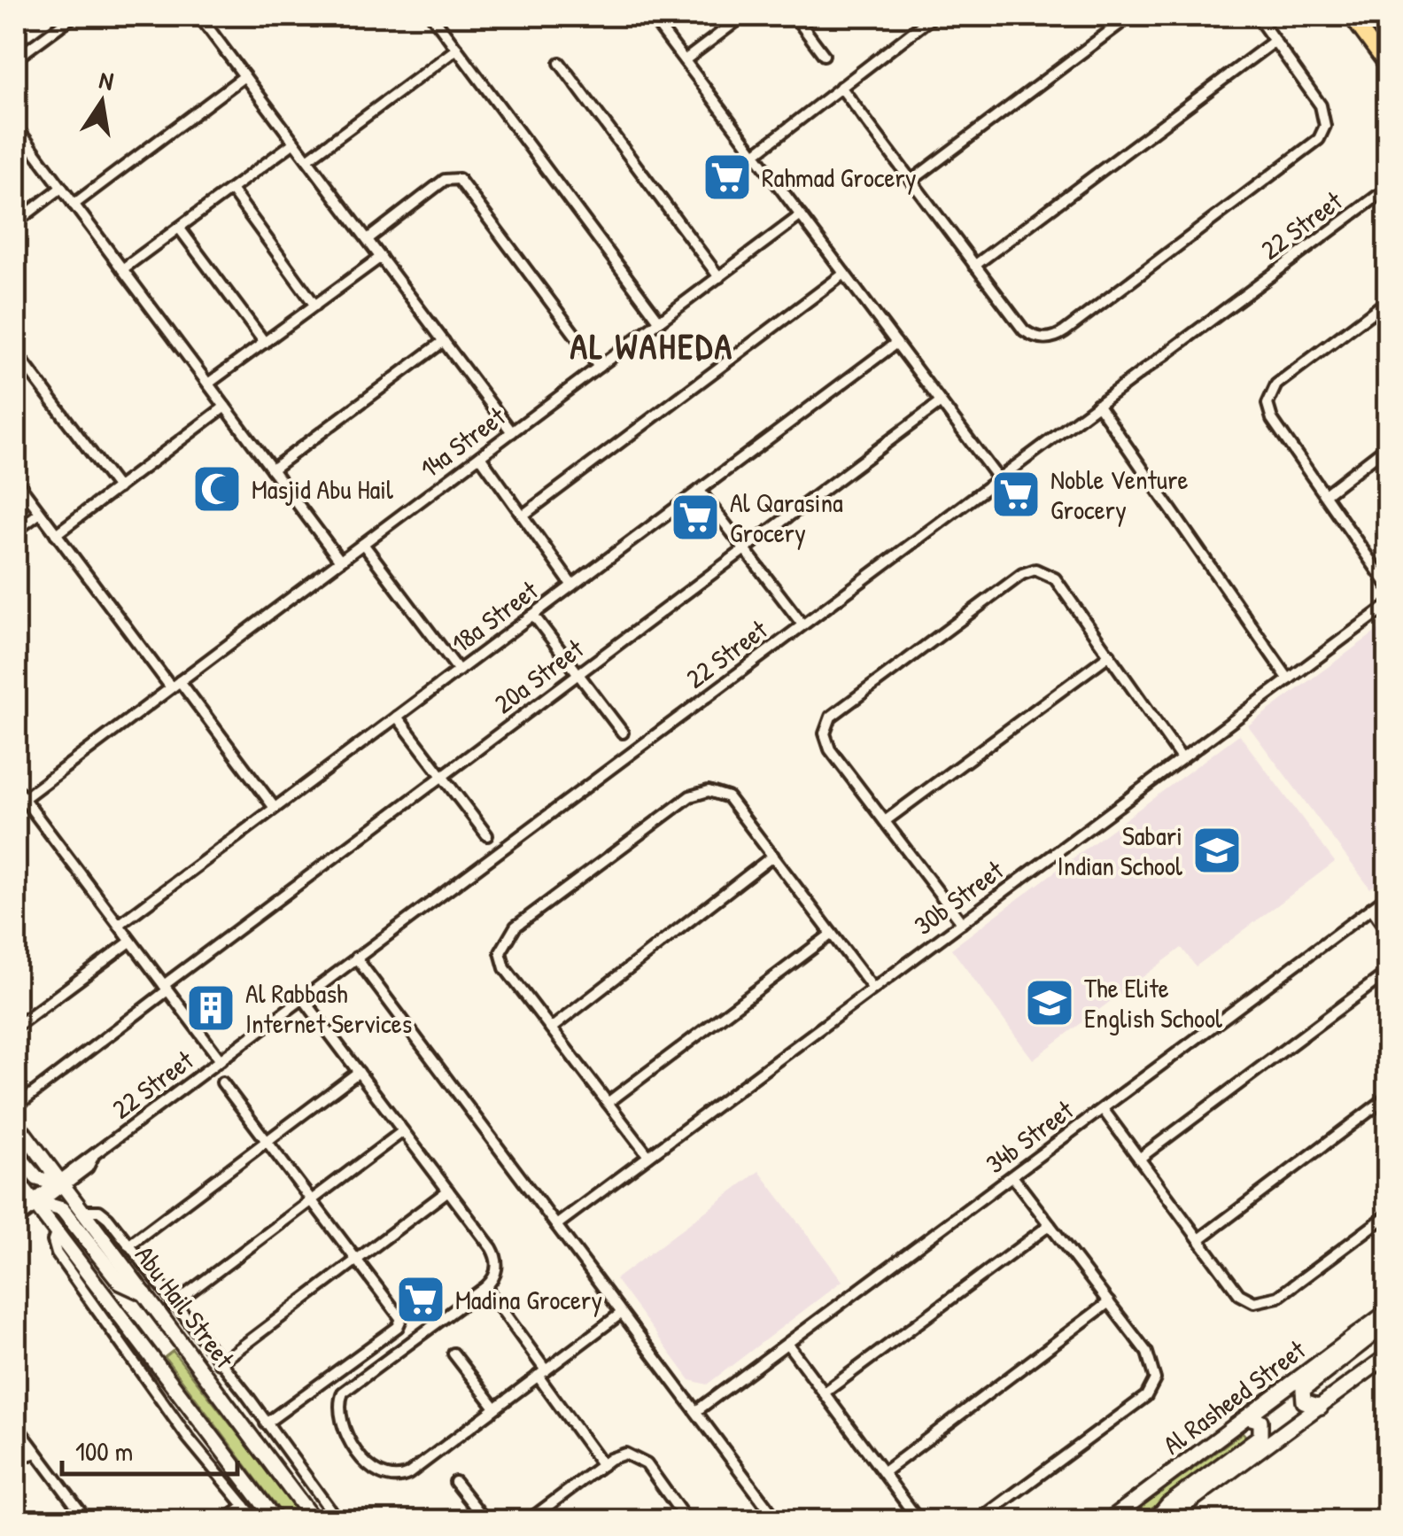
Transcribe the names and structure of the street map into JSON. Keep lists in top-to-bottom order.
{
  "streets": {
    "main road": ["Abu Hail Street", "Al Rasheed Street"],
    "street": [
      "22 Street",
      "14a Street",
      "18a Street",
      "20a Street",
      "30b Street",
      "34b Street"
    ]
  },
  "crossings": [
    ["22 Street", "Abu Hail Street"]
  ],
  "districts": ["AL WAHEDA"],
  "places": {
    "supermarket": [
      "Rahmad Grocery",
      "Noble Venture Grocery",
      "Al Qarasina Grocery",
      "Madina Grocery"
    ],
    "mosque": ["Masjid Abu Hail"],
    "school or university": ["Sabari Indian School", "The Elite English School"],
    "building": ["Al Rabbash Internet Services"]
  },
  "scale_bar": "100 m",
  "north": "top"
}
